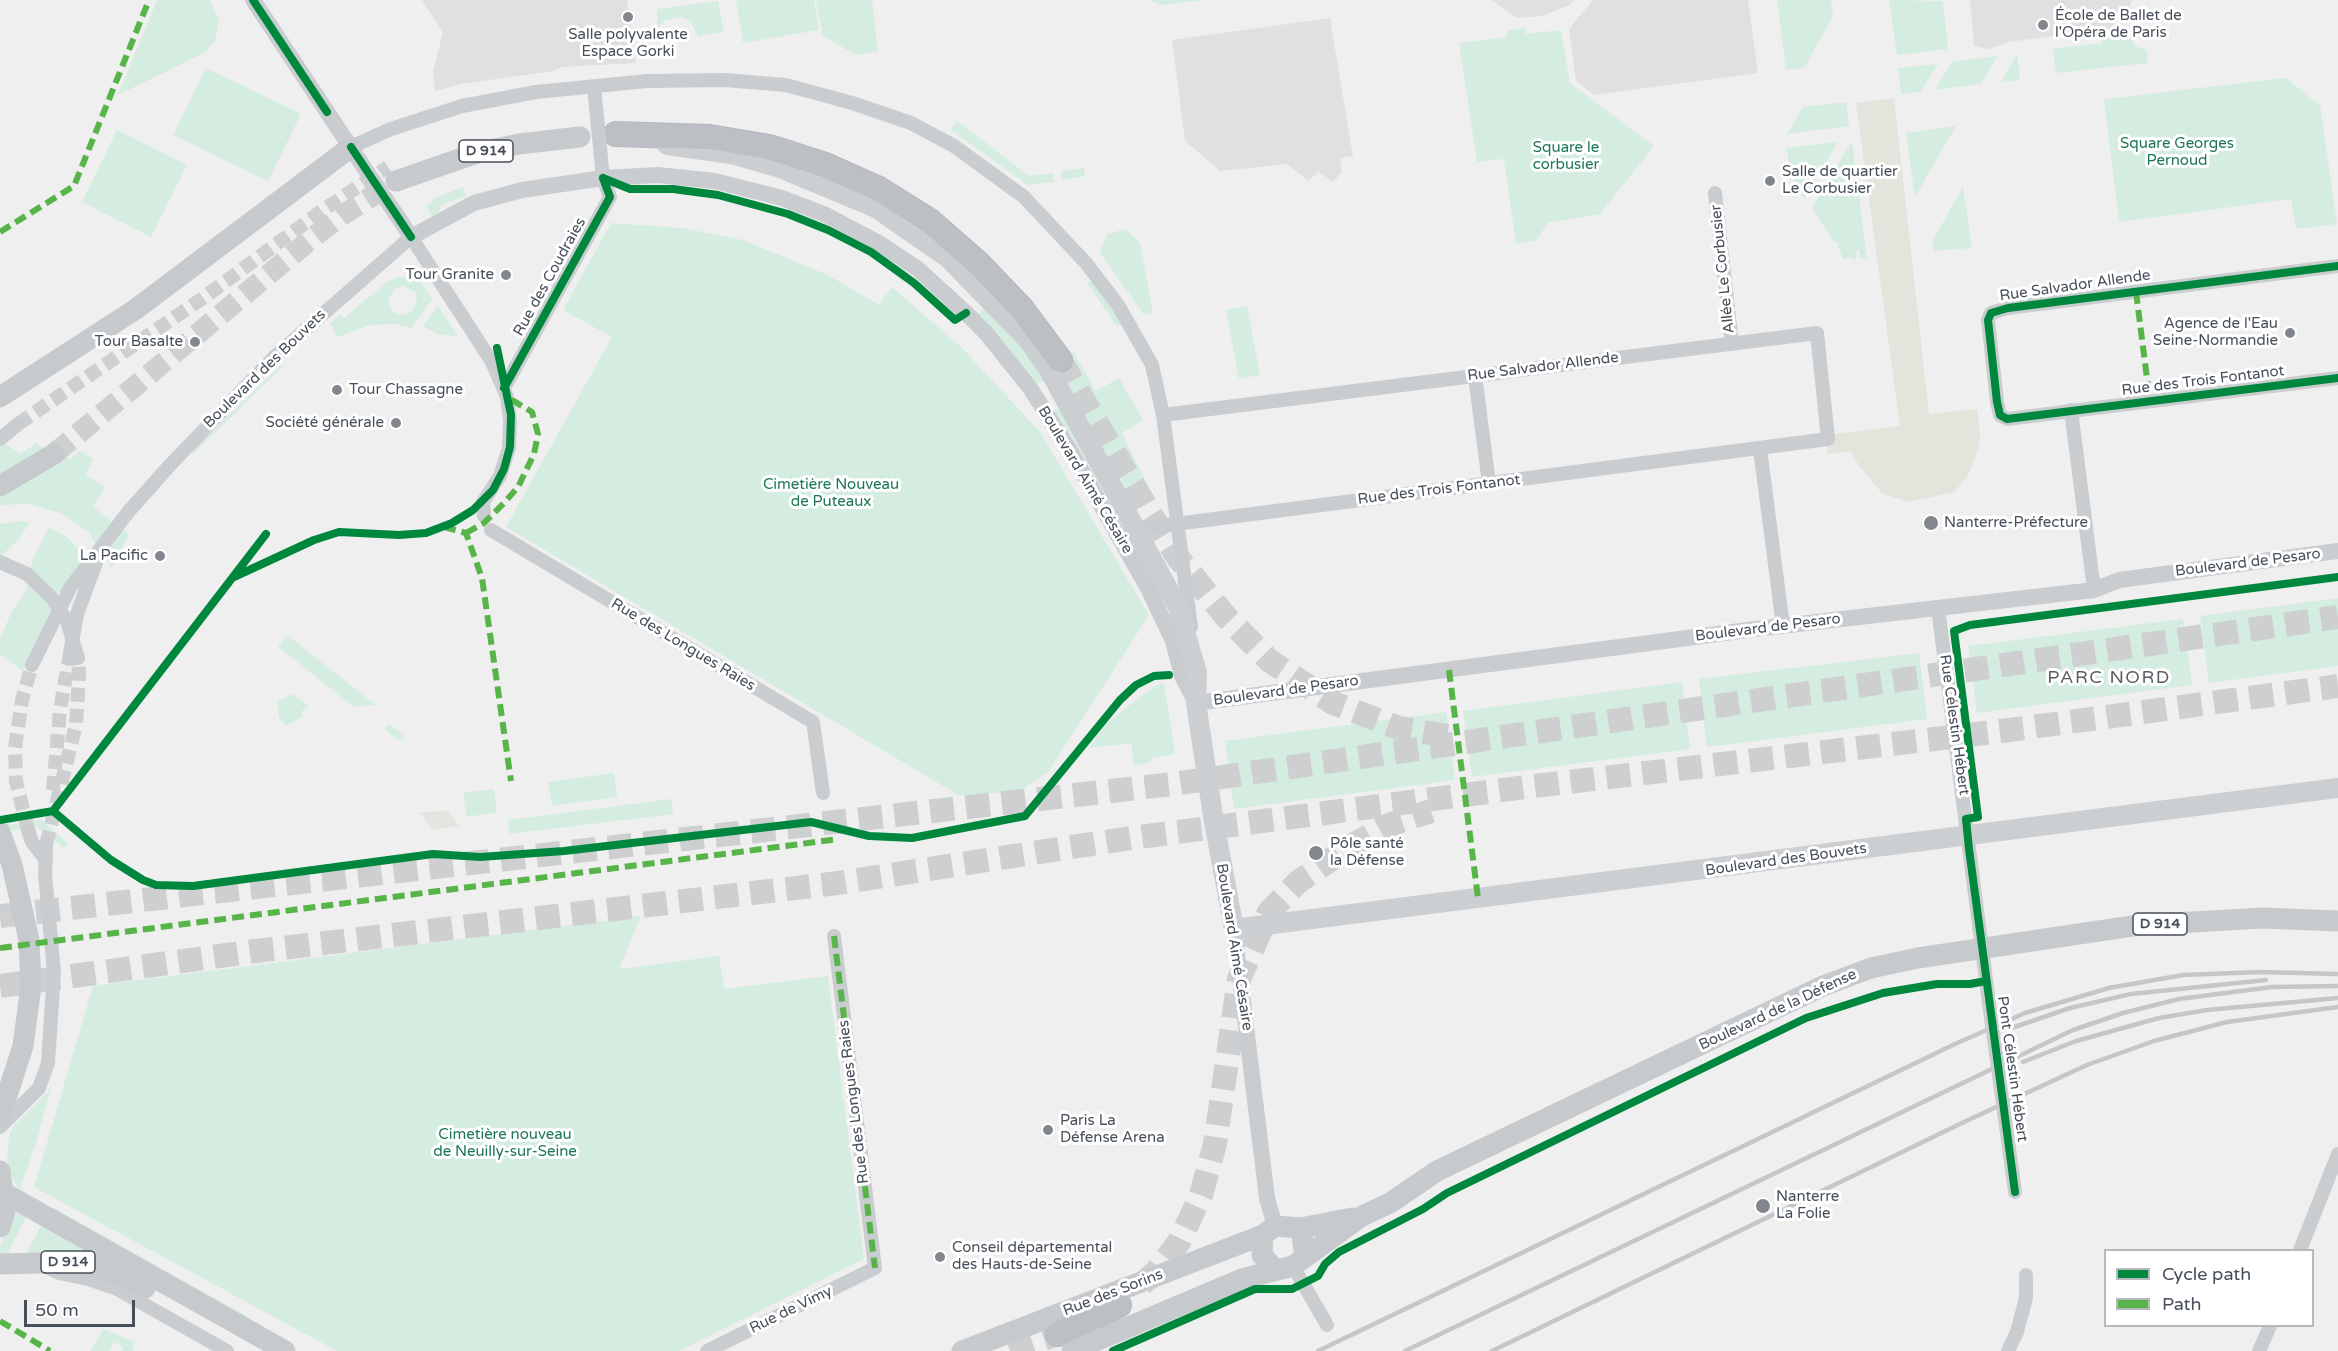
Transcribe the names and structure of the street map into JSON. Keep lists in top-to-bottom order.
{
  "streets": {
    "main road": [
      "D 914",
      "Boulevard des Bouvets",
      "Boulevard Aimé Césaire",
      "Boulevard de la Défense",
      "Rue des Sorins"
    ],
    "street": [
      "Allée Le Corbusier",
      "Rue des Coudraies",
      "Rue Salvador Allende",
      "Rue des Trois Fontanot",
      "Boulevard de Pesaro",
      "Rue des Longues Raies",
      "Rue Célestin Hébert",
      "Pont Célestin Hébert",
      "Rue de Vimy"
    ]
  },
  "crossings": [
    ["Allée Le Corbusier", "Rue Salvador Allende"],
    ["Rue des Coudraies", "Boulevard Aimé Césaire"],
    ["Rue Salvador Allende", "Rue des Trois Fontanot"],
    ["Boulevard des Bouvets", "Boulevard Aimé Césaire"],
    ["Boulevard des Bouvets", "Rue Célestin Hébert"],
    ["Rue des Trois Fontanot", "Boulevard Aimé Césaire"],
    ["Boulevard Aimé Césaire", "Boulevard de Pesaro"],
    ["Boulevard Aimé Césaire", "Boulevard de la Défense"],
    ["Boulevard Aimé Césaire", "Rue des Sorins"],
    ["Boulevard de Pesaro", "Rue Célestin Hébert"],
    ["Rue des Longues Raies", "Rue de Vimy"],
    ["Rue Célestin Hébert", "Boulevard de la Défense"],
    ["Rue Célestin Hébert", "Pont Célestin Hébert"],
    ["Boulevard de la Défense", "Pont Célestin Hébert"],
    ["Boulevard de la Défense", "Rue des Sorins"]
  ],
  "districts": ["PARC NORD"],
  "parks": [
    "Square Georges Pernoud",
    "Square le corbusier",
    "Cimetière Nouveau de Puteaux",
    "Cimetière nouveau de Neuilly-sur-Seine"
  ],
  "places": [
    "Salle polyvalente Espace Gorki",
    "École de Ballet de l'Opéra de Paris",
    "Salle de quartier Le Corbusier",
    "Tour Granite",
    "Agence de l'Eau Seine-Normandie",
    "Tour Basalte",
    "Tour Chassagne",
    "Société générale",
    "Nanterre-Préfecture",
    "La Pacific",
    "Pôle santé la Défense",
    "Paris La Défense Arena",
    "Nanterre La Folie",
    "Conseil départemental des Hauts-de-Seine"
  ],
  "legend": ["Cycle path", "Path"],
  "scale_bar": "50 m"
}
